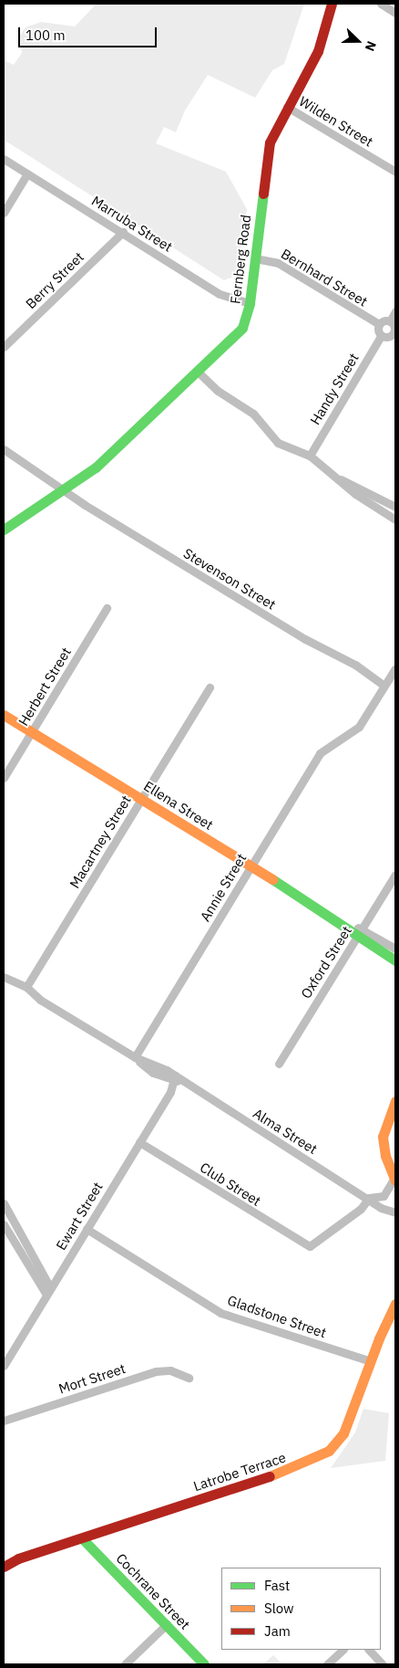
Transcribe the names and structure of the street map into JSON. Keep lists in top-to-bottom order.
{
  "streets": {
    "street": [
      "Wilden Street",
      "Marruba Street",
      "Fernberg Road",
      "Bernhard Street",
      "Berry Street",
      "Handy Street",
      "Stevenson Street",
      "Herbert Street",
      "Ellena Street",
      "Macartney Street",
      "Annie Street",
      "Oxford Street",
      "Alma Street",
      "Club Street",
      "Ewart Street",
      "Gladstone Street",
      "Mort Street",
      "Latrobe Terrace",
      "Cochrane Street"
    ]
  },
  "crossings": [
    ["Wilden Street", "Fernberg Road"],
    ["Marruba Street", "Fernberg Road"],
    ["Marruba Street", "Berry Street"],
    ["Fernberg Road", "Bernhard Street"],
    ["Fernberg Road", "Stevenson Street"],
    ["Bernhard Street", "Handy Street"],
    ["Stevenson Street", "Annie Street"],
    ["Herbert Street", "Ellena Street"],
    ["Ellena Street", "Macartney Street"],
    ["Ellena Street", "Annie Street"],
    ["Ellena Street", "Oxford Street"],
    ["Macartney Street", "Alma Street"],
    ["Annie Street", "Alma Street"],
    ["Alma Street", "Club Street"],
    ["Alma Street", "Ewart Street"],
    ["Club Street", "Ewart Street"],
    ["Ewart Street", "Gladstone Street"],
    ["Gladstone Street", "Latrobe Terrace"],
    ["Latrobe Terrace", "Cochrane Street"]
  ],
  "legend": ["Fast", "Slow", "Jam"],
  "scale_bar": "100 m",
  "north": "right"
}
